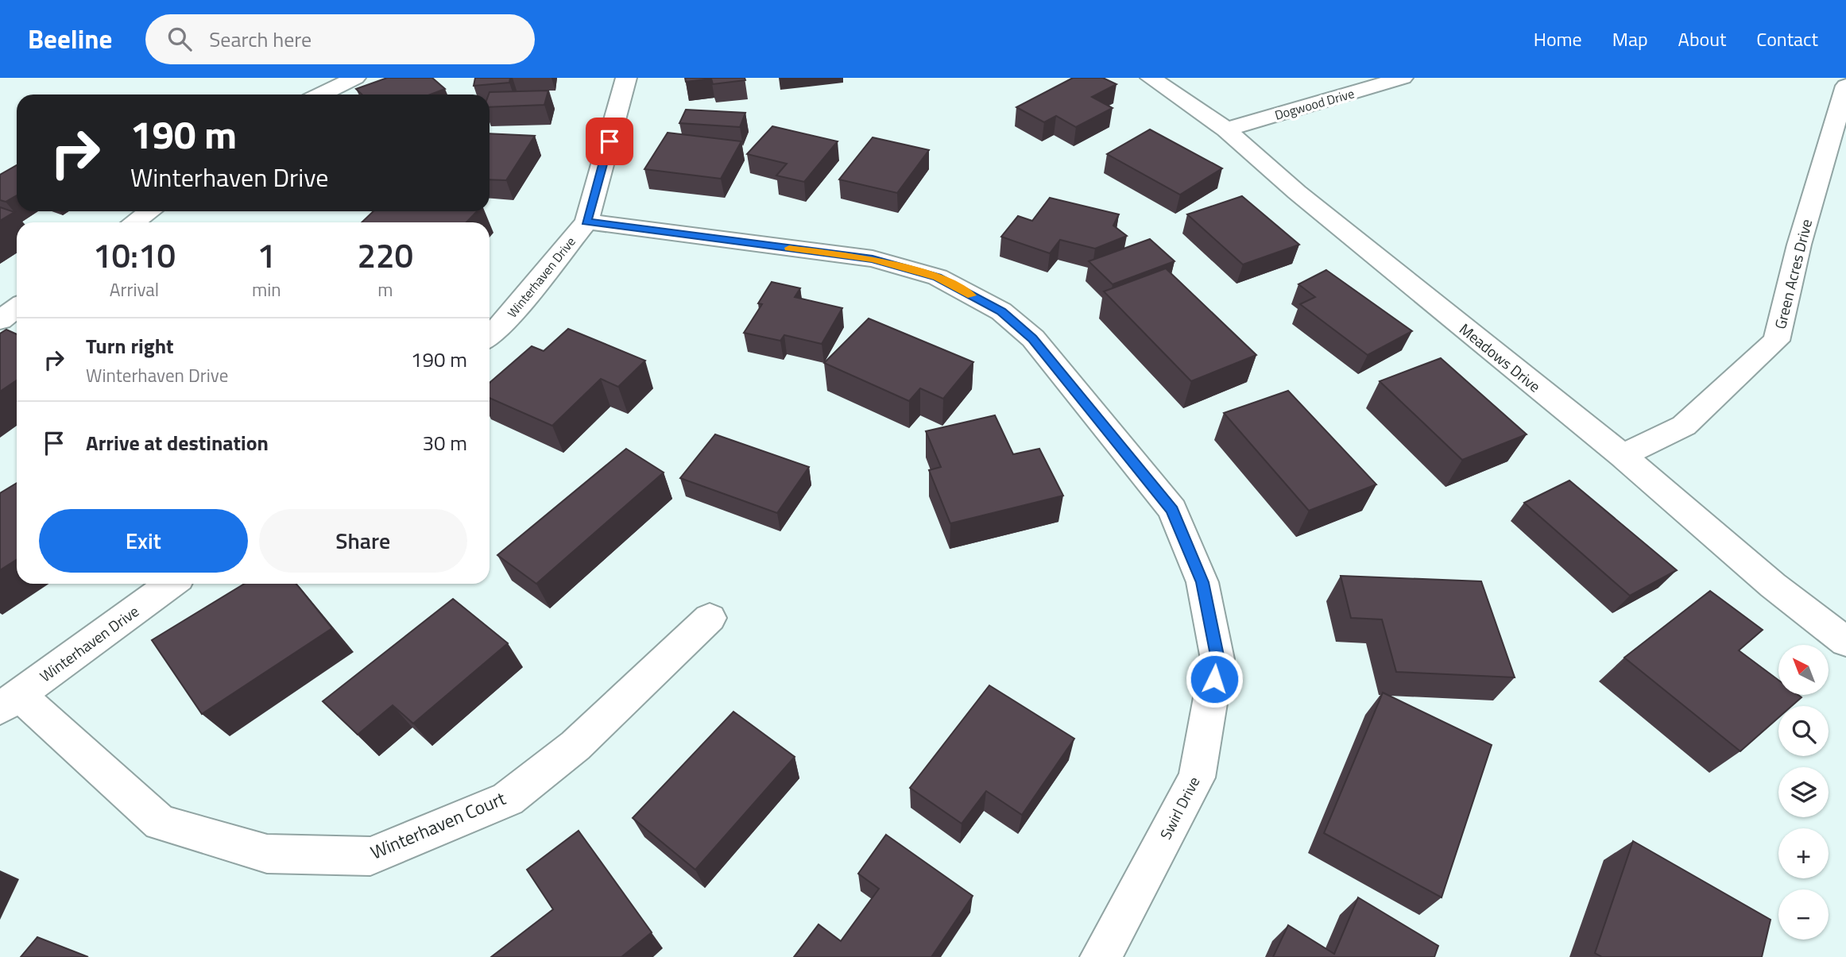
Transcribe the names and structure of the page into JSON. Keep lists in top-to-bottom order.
{
  "streets": {
    "street": [
      "Dogwood Drive",
      "Green Acres Drive",
      "Winterhaven Drive",
      "Meadows Drive",
      "Swirl Drive",
      "Winterhaven Court"
    ]
  },
  "crossings": [
    ["Dogwood Drive", "Meadows Drive"],
    ["Green Acres Drive", "Meadows Drive"],
    ["Winterhaven Drive", "Swirl Drive"],
    ["Winterhaven Drive", "Winterhaven Court"]
  ],
  "north": "top left",
  "page": {
    "header": "Beeline",
    "search": "Search here",
    "nav": [
      "Home",
      "Map",
      "About",
      "Contact"
    ],
    "turn": ["190 m", "Winterhaven Drive"],
    "eta": [
      "10:10",
      "Arrival",
      "1",
      "min",
      "220",
      "m"
    ],
    "list": [
      {
        "name": "Turn right",
        "note": "Winterhaven Drive",
        "value": "190 m"
      },
      {
        "name": "Arrive at destination",
        "value": "30 m"
      }
    ],
    "buttons": ["Exit", "Share"],
    "map_buttons": ["+", "−"]
  }
}
